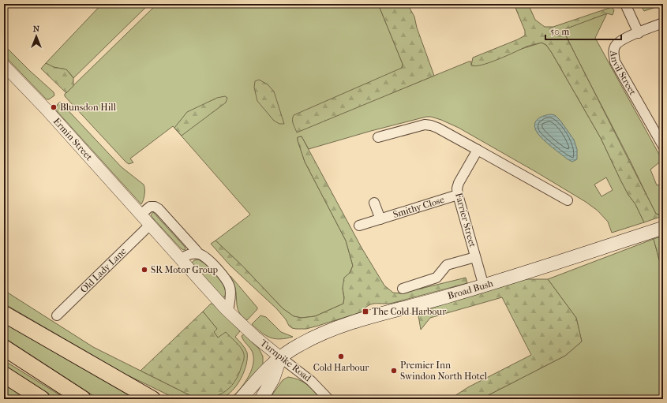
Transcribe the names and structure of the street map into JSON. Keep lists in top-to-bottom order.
{
  "streets": {
    "main road": ["Broad Bush"],
    "street": [
      "Anvil Street",
      "Ermin Street",
      "Smithy Close",
      "Farrier Street",
      "Old Lady Lane",
      "Turnpike Road"
    ]
  },
  "crossings": [
    ["Ermin Street", "Old Lady Lane"],
    ["Ermin Street", "Turnpike Road"],
    ["Smithy Close", "Farrier Street"],
    ["Farrier Street", "Broad Bush"],
    ["Broad Bush", "Turnpike Road"]
  ],
  "places": {
    "other": [
      "Blunsdon Hill",
      "SR Motor Group",
      "Cold Harbour",
      "Premier Inn Swindon North Hotel"
    ],
    "transit": ["The Cold Harbour"]
  },
  "scale_bar": "50 m",
  "north": "top"
}
